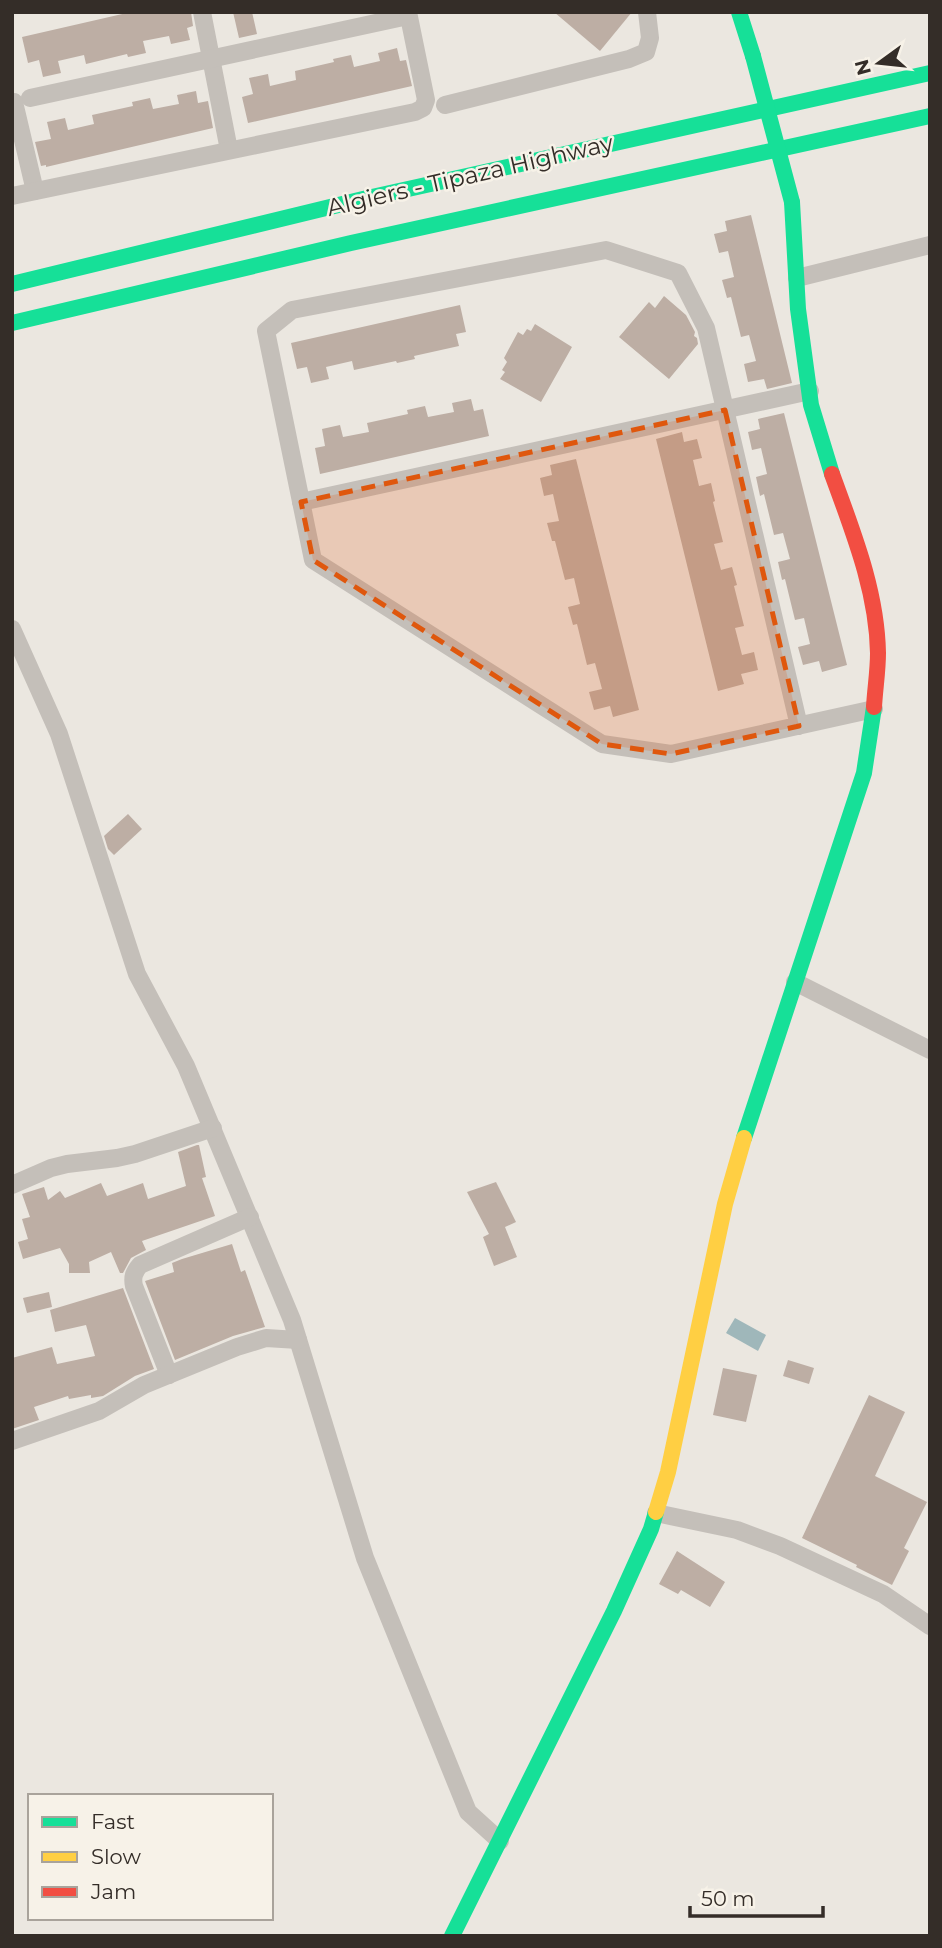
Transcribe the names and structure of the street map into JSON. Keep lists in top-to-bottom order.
{
  "streets": {
    "main road": ["Algiers - Tipaza Highway"]
  },
  "legend": ["Fast", "Slow", "Jam"],
  "scale_bar": "50 m",
  "north": "left"
}
